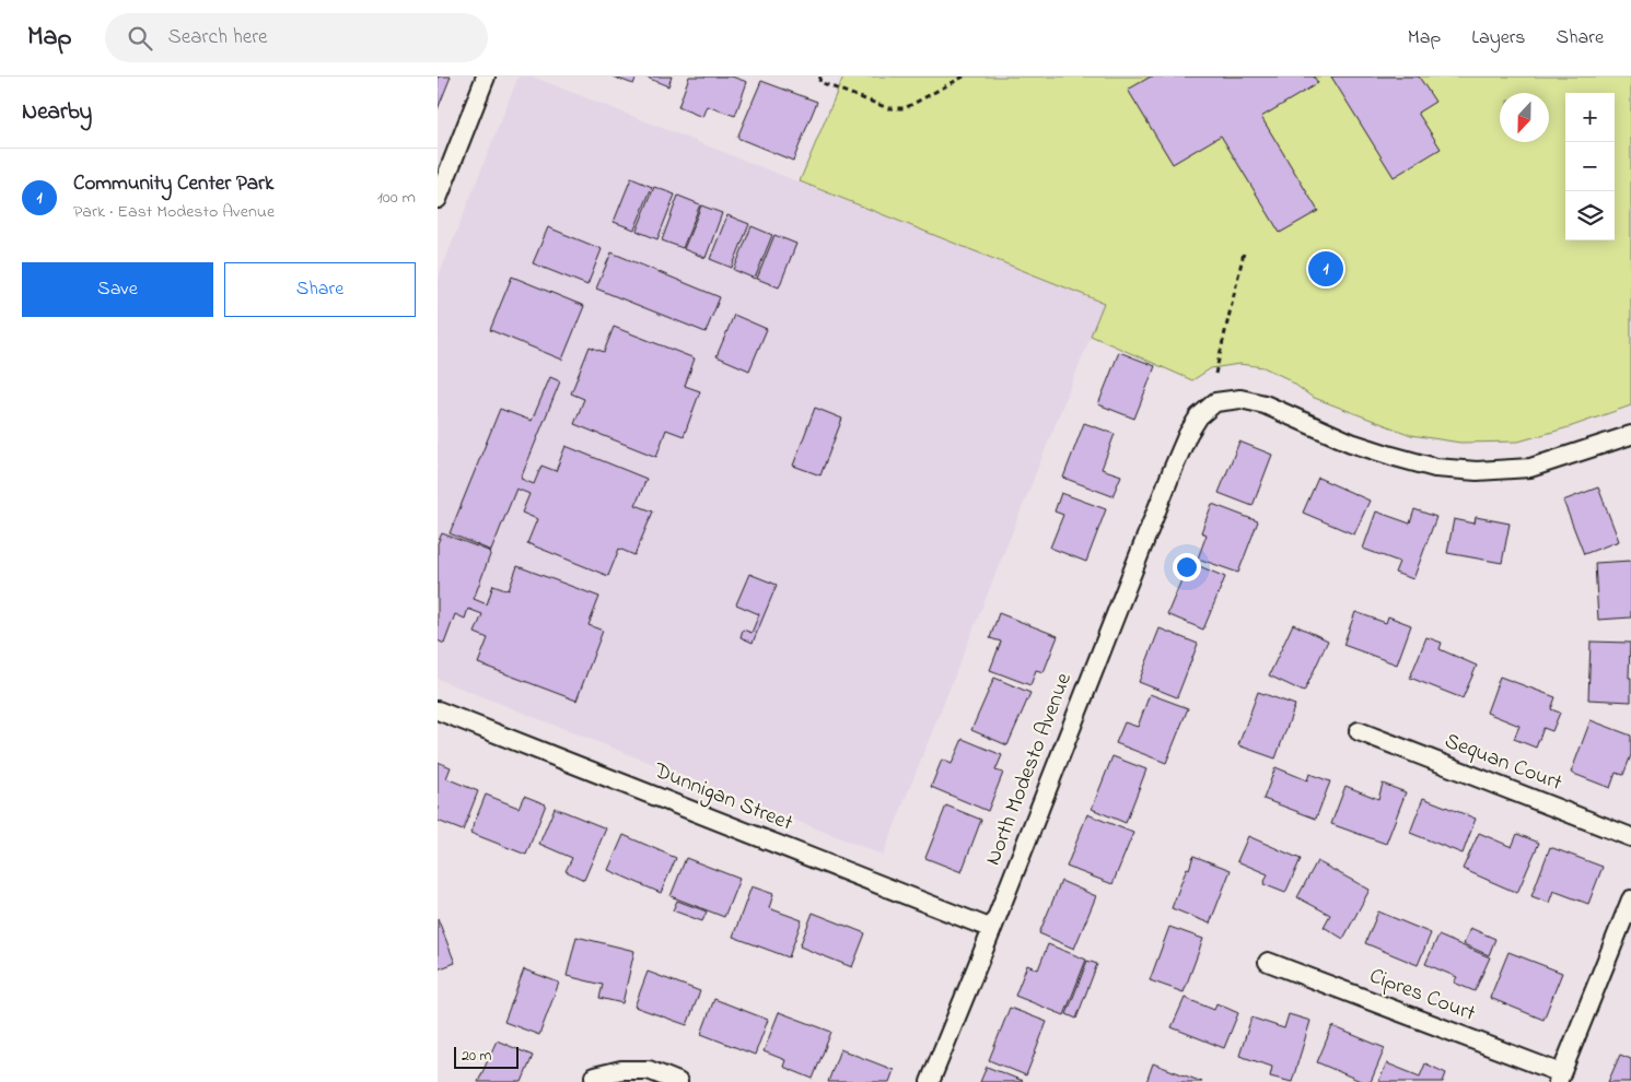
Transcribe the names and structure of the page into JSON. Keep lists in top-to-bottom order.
{
  "streets": {
    "street": [
      "Sequan Court",
      "North Modesto Avenue",
      "Dunnigan Street",
      "Cipres Court"
    ]
  },
  "crossings": [
    ["North Modesto Avenue", "Dunnigan Street"]
  ],
  "scale_bar": "20 m",
  "north": "bottom",
  "page": {
    "header": "Map",
    "search": "Search here",
    "nav": ["Map", "Layers", "Share"],
    "heading": "Nearby",
    "map_buttons": ["+", "−"],
    "list": [
      {
        "mark": "1",
        "name": "Community Center Park",
        "note": "Park · East Modesto Avenue",
        "value": "100 m"
      }
    ],
    "buttons": ["Save", "Share"],
    "pins": "1",
    "scale": "20 m"
  }
}
